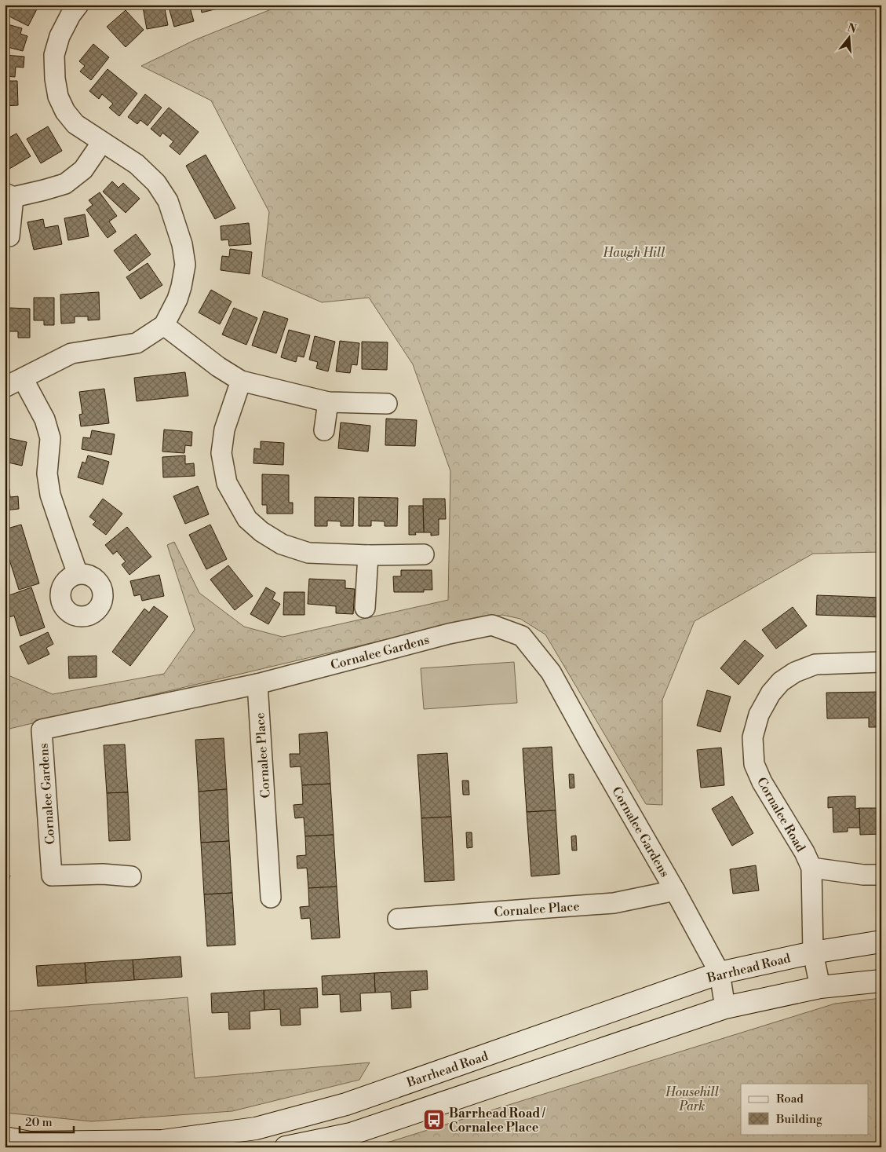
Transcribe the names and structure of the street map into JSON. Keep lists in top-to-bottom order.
{
  "streets": {
    "main road": ["Barrhead Road"],
    "street": ["Cornalee Gardens", "Cornalee Place", "Cornalee Road"]
  },
  "crossings": [
    ["Cornalee Gardens", "Cornalee Place"],
    ["Cornalee Gardens", "Barrhead Road"],
    ["Cornalee Road", "Barrhead Road"]
  ],
  "parks": ["Haugh Hill", "Househill Park"],
  "places": {
    "bus stop": ["Barrhead Road / Cornalee Place"]
  },
  "legend": ["Road", "Building"],
  "scale_bar": "20 m",
  "north": "top"
}
